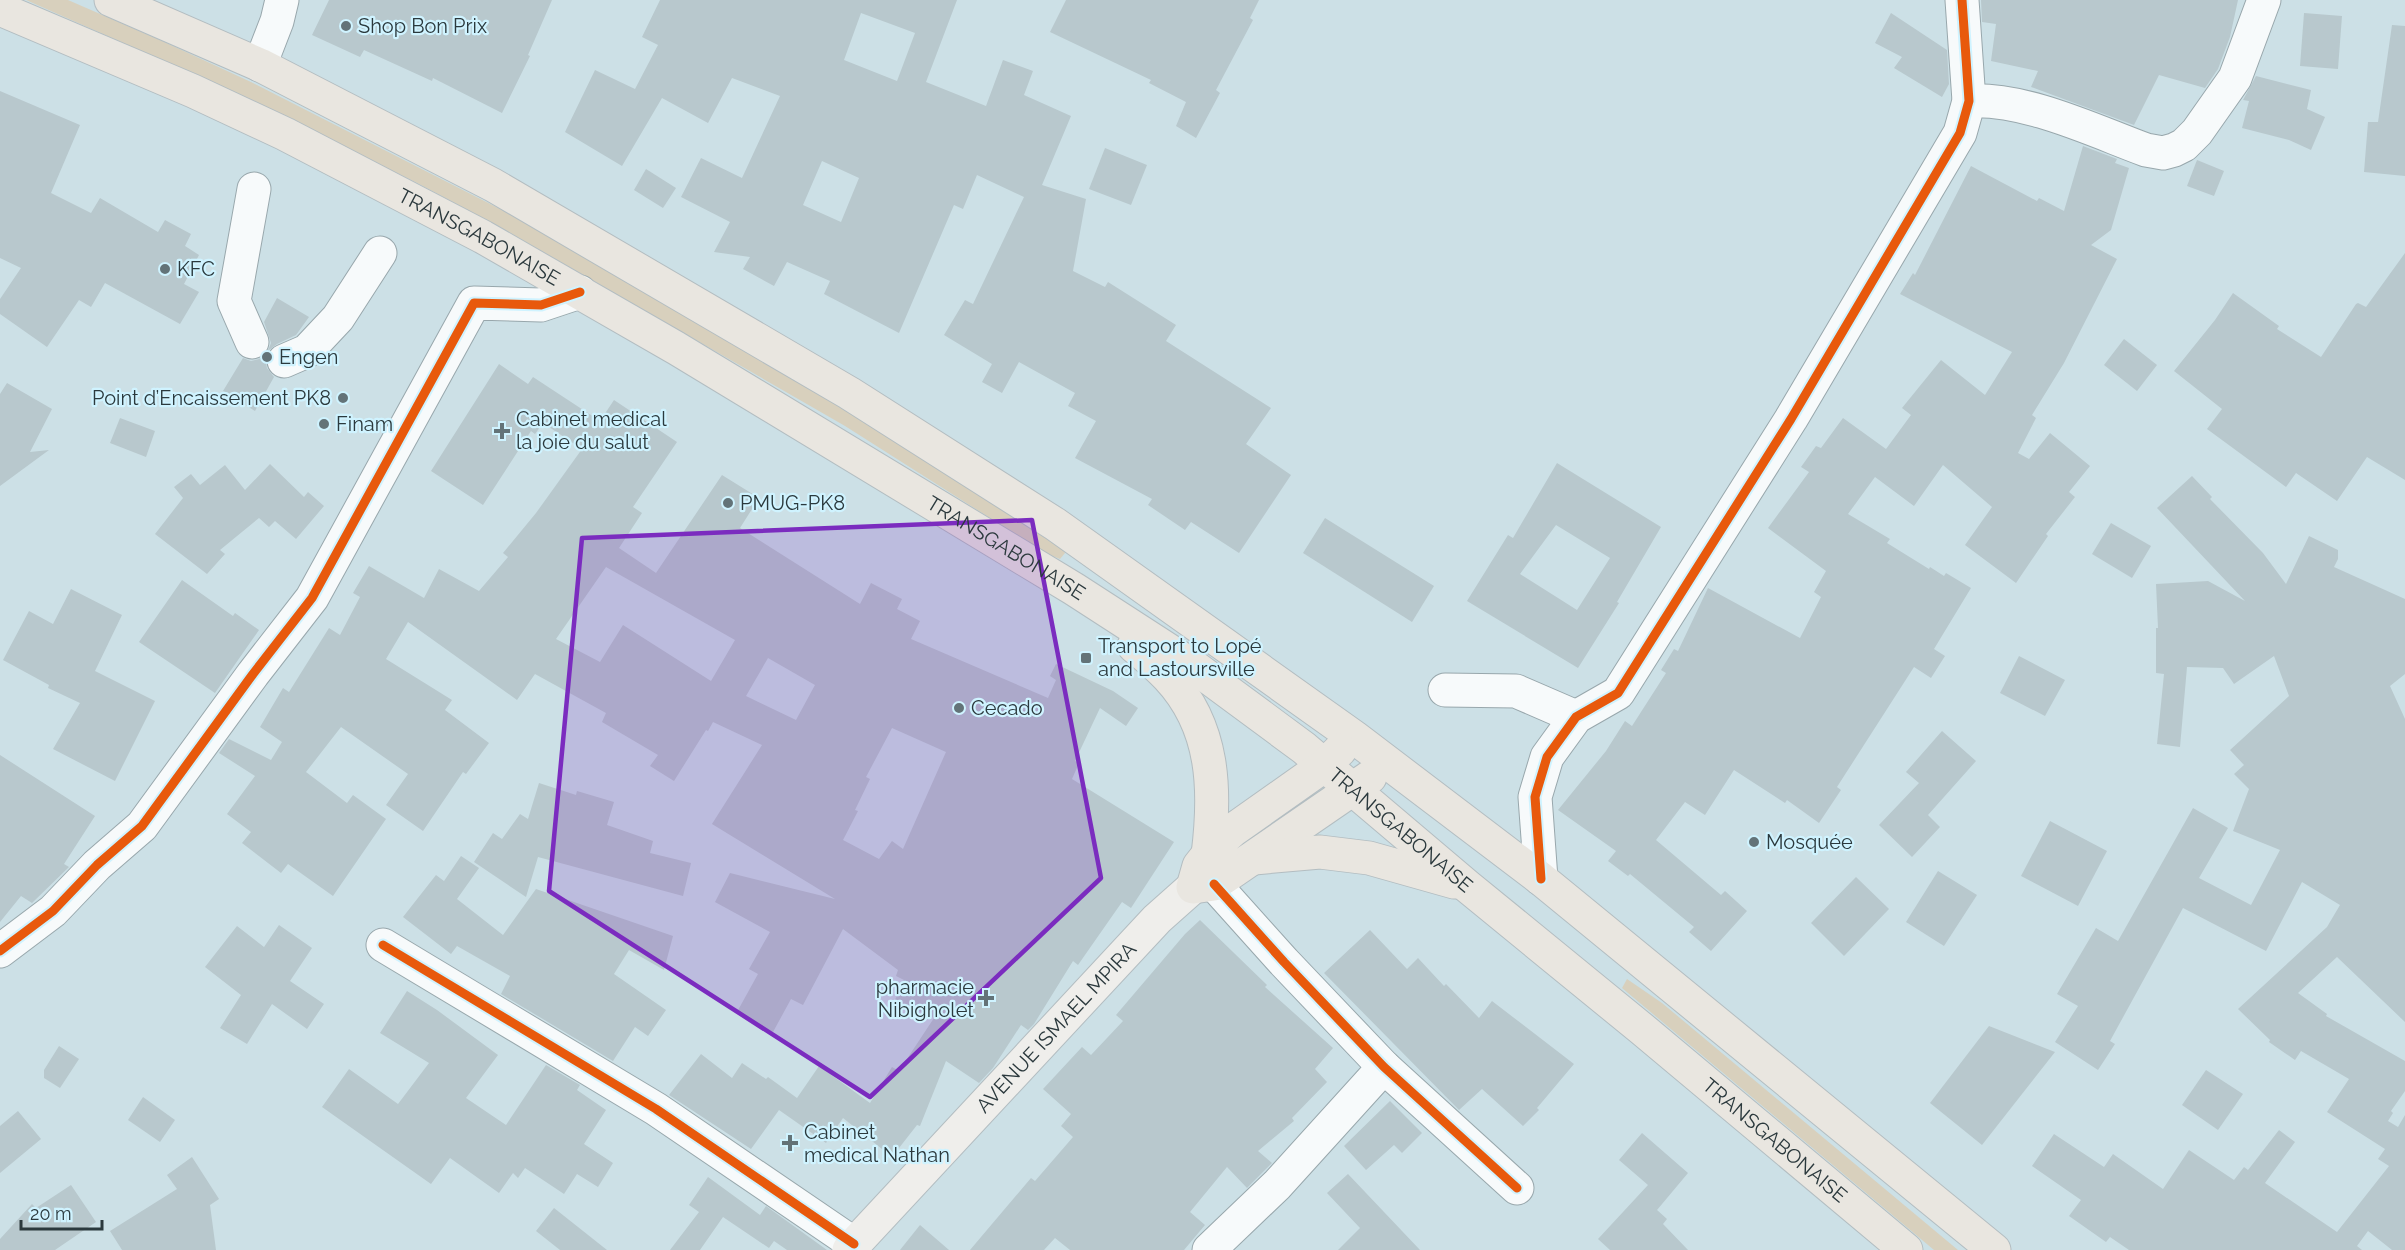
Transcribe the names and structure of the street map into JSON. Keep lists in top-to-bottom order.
{
  "streets": {
    "highway": ["TRANSGABONAISE"],
    "main road": ["AVENUE ISMAEL MPIRA"]
  },
  "places": {
    "other": [
      "Shop Bon Prix",
      "KFC",
      "Engen",
      "Point d’Encaissement PK8",
      "Finam",
      "PMUG-PK8",
      "Cecado",
      "Mosquée"
    ],
    "health": ["Cabinet medical la joie du salut", "pharmacie Nibigholet", "Cabinet medical Nathan"],
    "transit": ["Transport to Lopé and Lastoursville"]
  },
  "scale_bar": "20 m"
}
